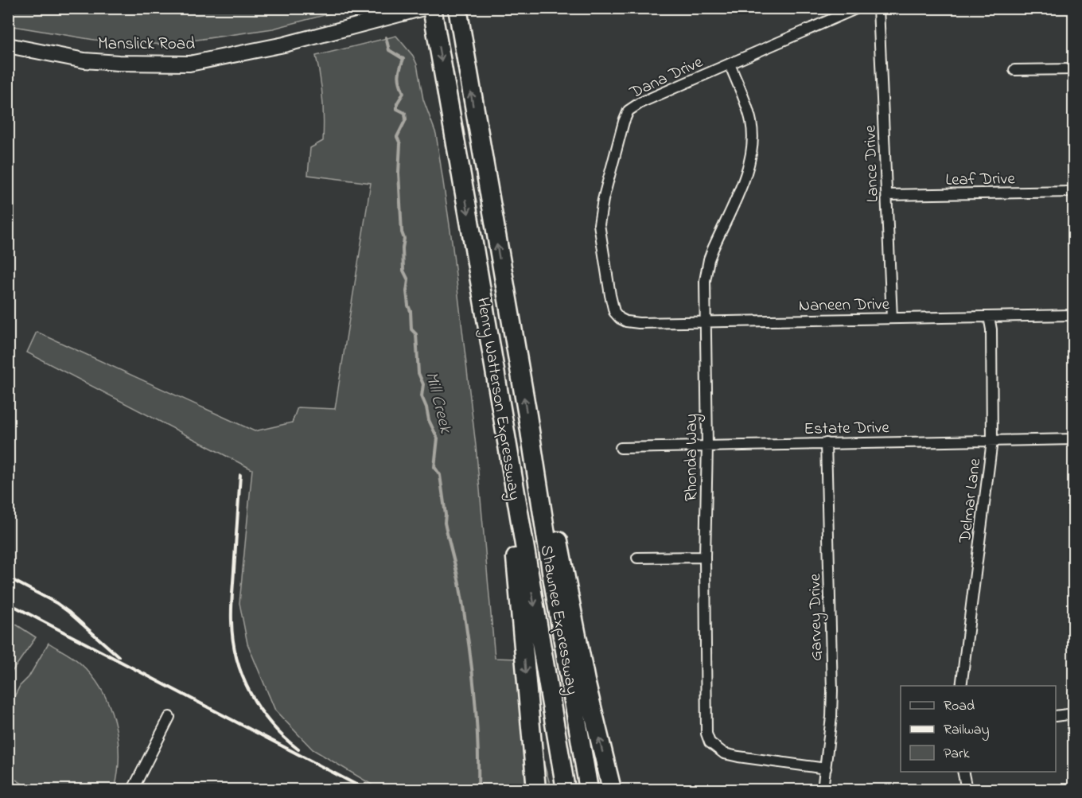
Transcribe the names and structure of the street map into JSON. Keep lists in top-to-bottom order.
{
  "streets": {
    "highway": ["Henry Watterson Expressway", "Shawnee Expressway"],
    "main road": ["Manslick Road"],
    "street": [
      "Dana Drive",
      "Lance Drive",
      "Leaf Drive",
      "Naneen Drive",
      "Estate Drive",
      "Rhonda Way",
      "Delmar Lane",
      "Garvey Drive"
    ]
  },
  "crossings": [
    ["Dana Drive", "Naneen Drive"],
    ["Dana Drive", "Rhonda Way"],
    ["Lance Drive", "Leaf Drive"],
    ["Lance Drive", "Naneen Drive"],
    ["Naneen Drive", "Rhonda Way"],
    ["Naneen Drive", "Delmar Lane"],
    ["Henry Watterson Expressway", "Shawnee Expressway"],
    ["Estate Drive", "Rhonda Way"],
    ["Estate Drive", "Delmar Lane"],
    ["Estate Drive", "Garvey Drive"],
    ["Rhonda Way", "Garvey Drive"]
  ],
  "water": ["Mill Creek"],
  "legend": ["Road", "Railway", "Park"]
}
